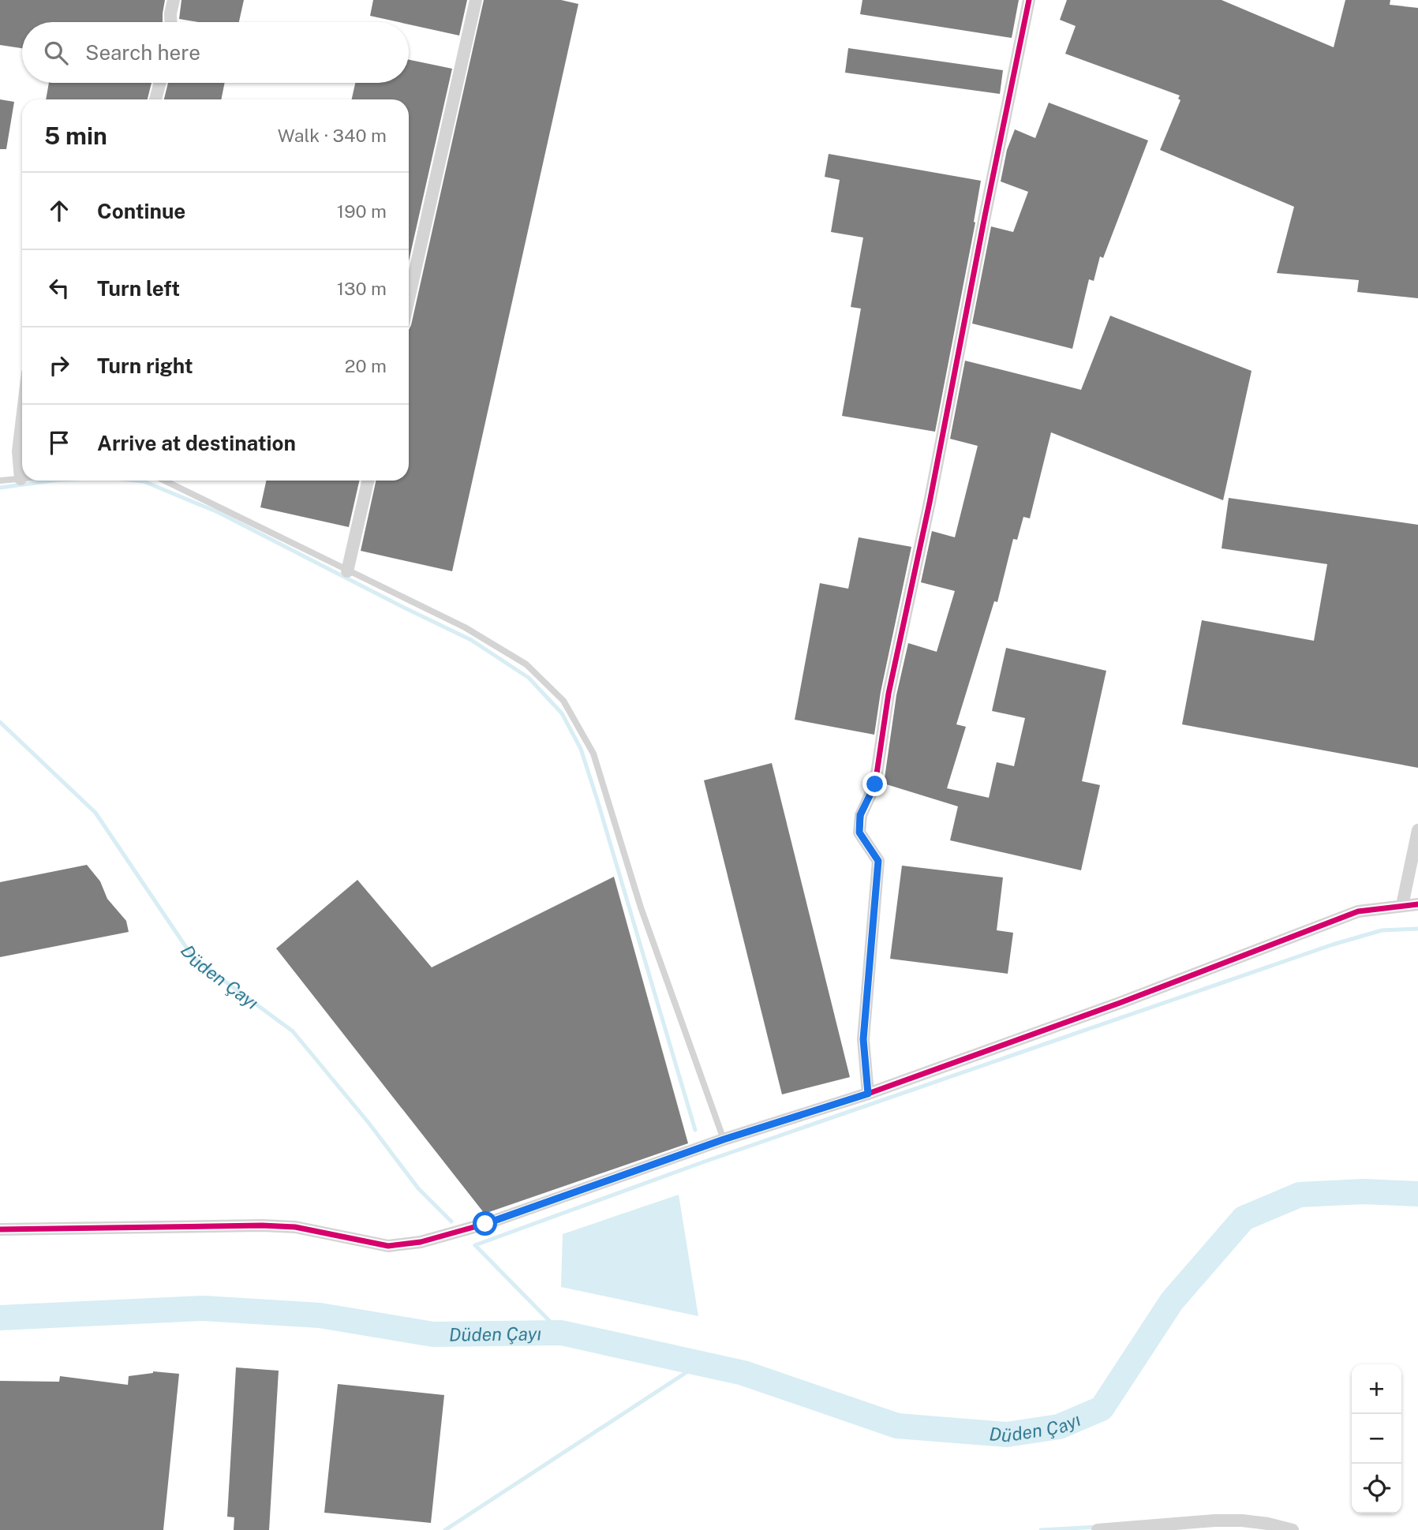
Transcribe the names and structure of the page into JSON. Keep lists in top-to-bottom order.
{
  "water": ["Düden Çayı"],
  "page": {
    "search": "Search here",
    "heading": ["5 min", "Walk · 340 m"],
    "list": [
      ["Continue", "190 m"],
      ["Turn left", "130 m"],
      ["Turn right", "20 m"],
      "Arrive at destination"
    ],
    "map_buttons": ["+", "−"]
  }
}
